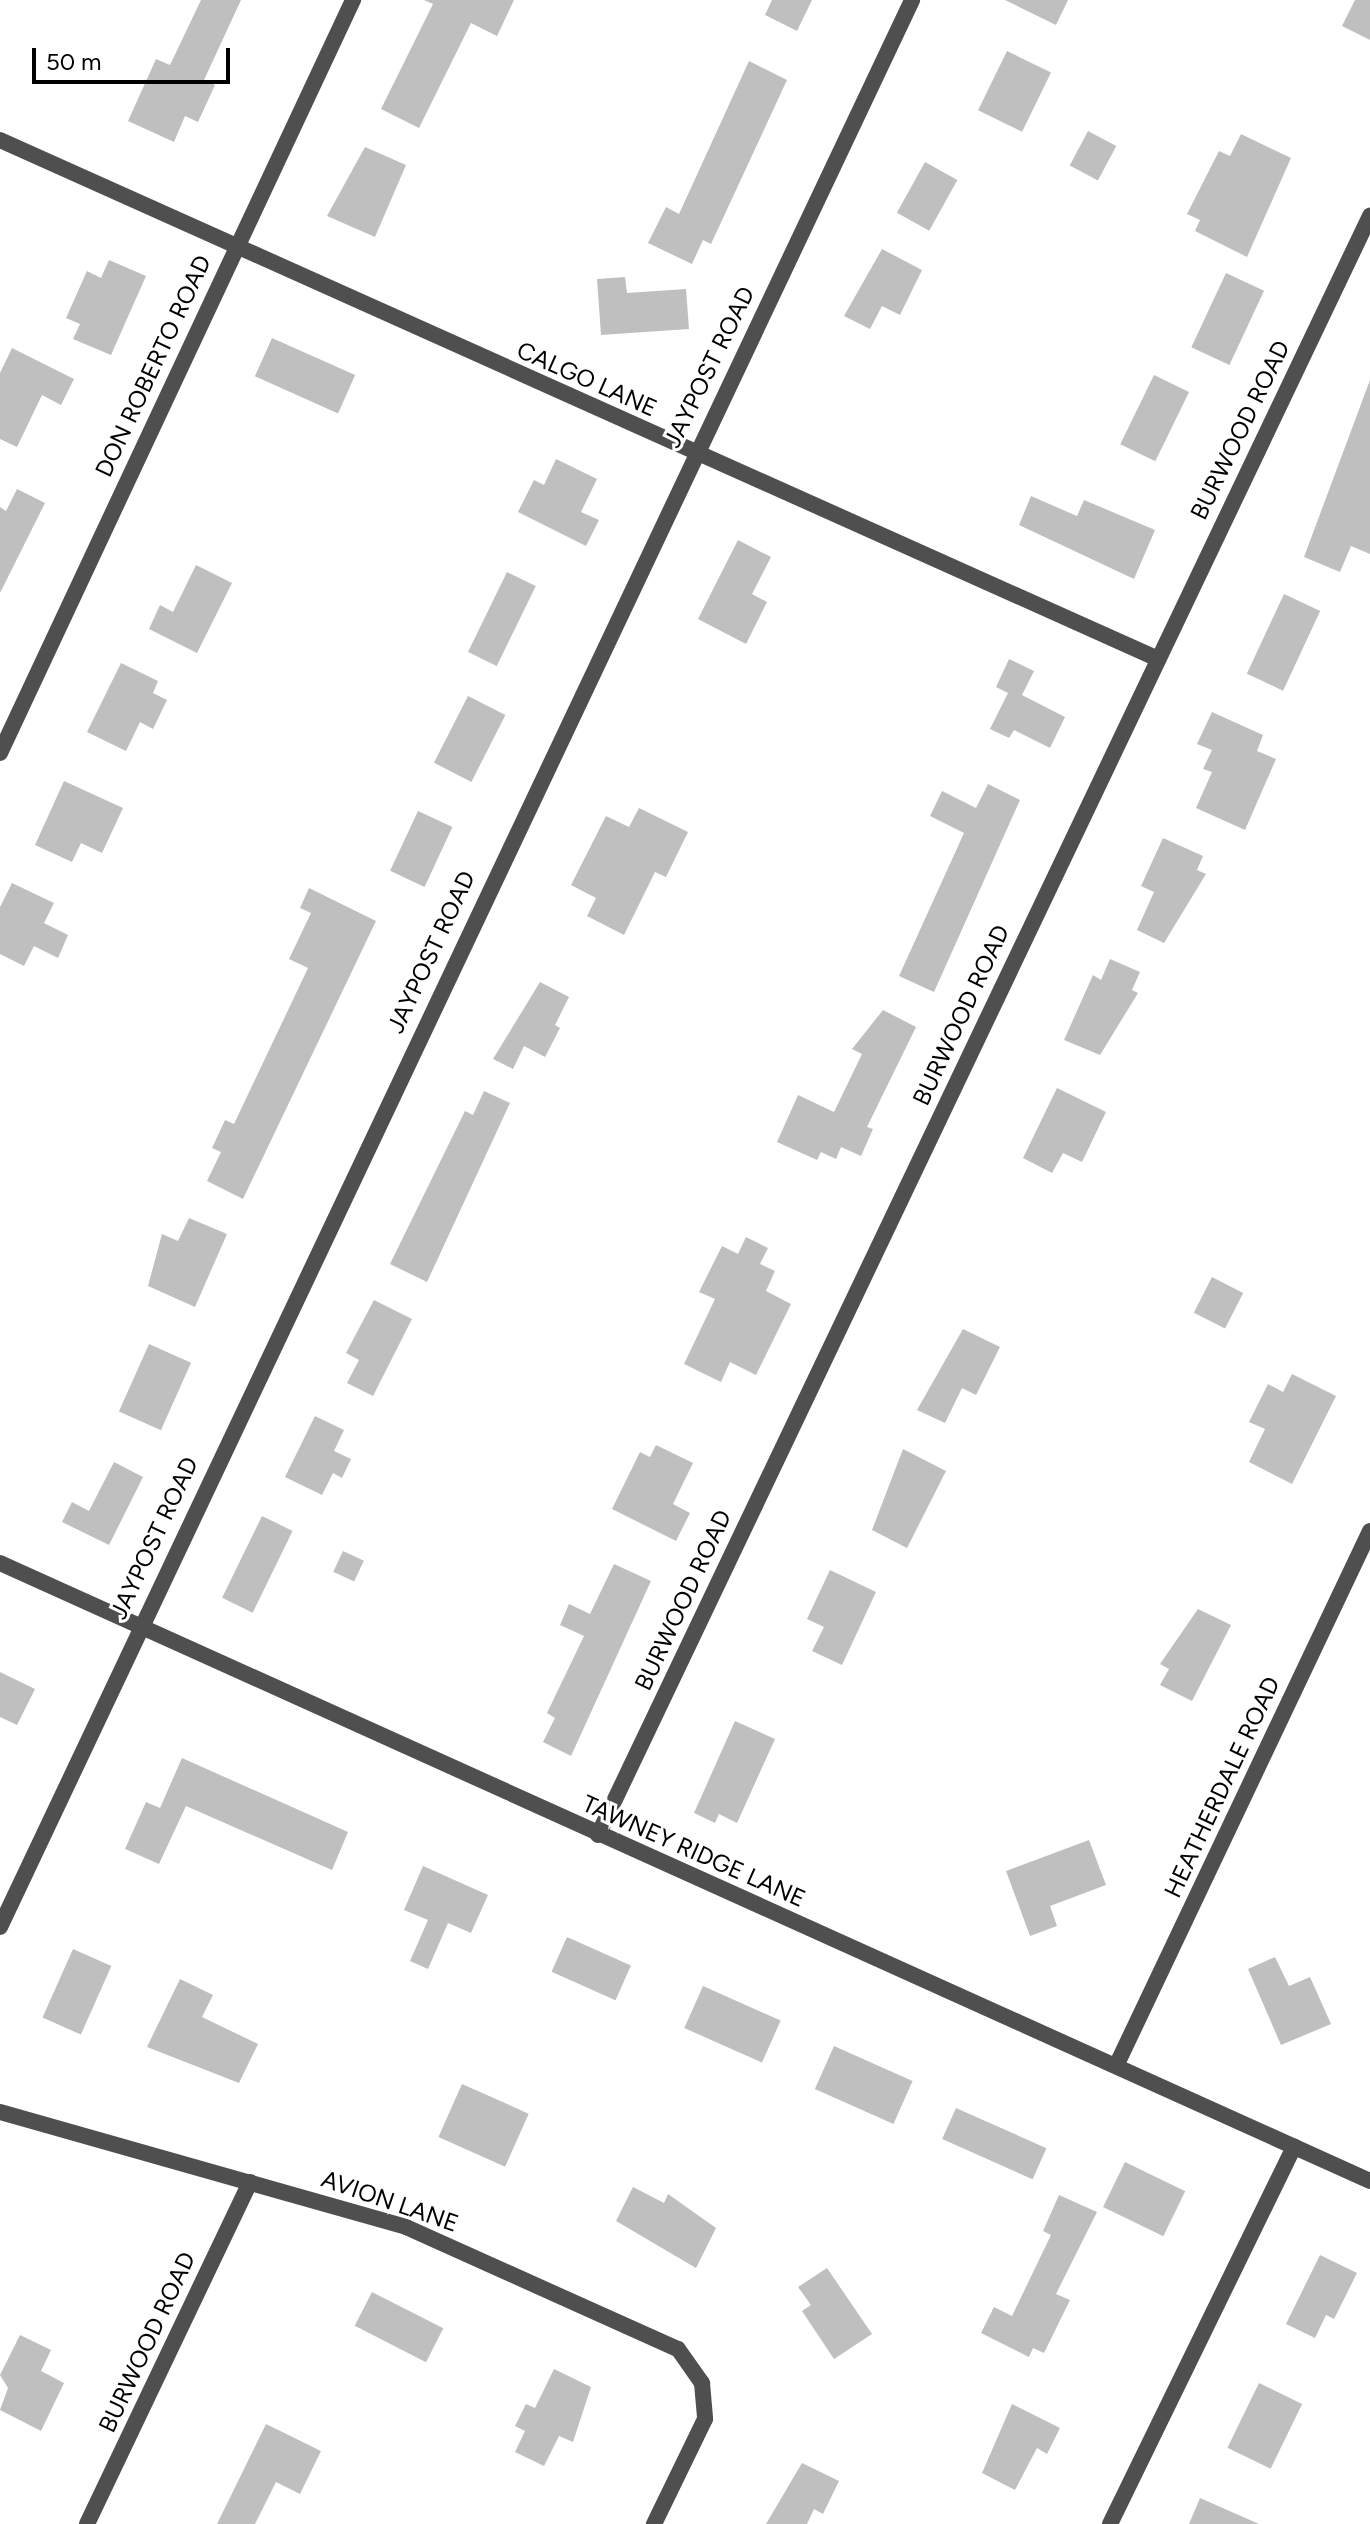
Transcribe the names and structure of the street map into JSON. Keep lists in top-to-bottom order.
{
  "streets": {
    "street": [
      "DON ROBERTO ROAD",
      "JAYPOST ROAD",
      "CALGO LANE",
      "BURWOOD ROAD",
      "HEATHERDALE ROAD",
      "TAWNEY RIDGE LANE",
      "AVION LANE"
    ]
  },
  "crossings": [
    ["DON ROBERTO ROAD", "CALGO LANE"],
    ["JAYPOST ROAD", "CALGO LANE"],
    ["JAYPOST ROAD", "TAWNEY RIDGE LANE"],
    ["CALGO LANE", "BURWOOD ROAD"],
    ["BURWOOD ROAD", "TAWNEY RIDGE LANE"],
    ["BURWOOD ROAD", "AVION LANE"],
    ["HEATHERDALE ROAD", "TAWNEY RIDGE LANE"]
  ],
  "scale_bar": "50 m"
}
